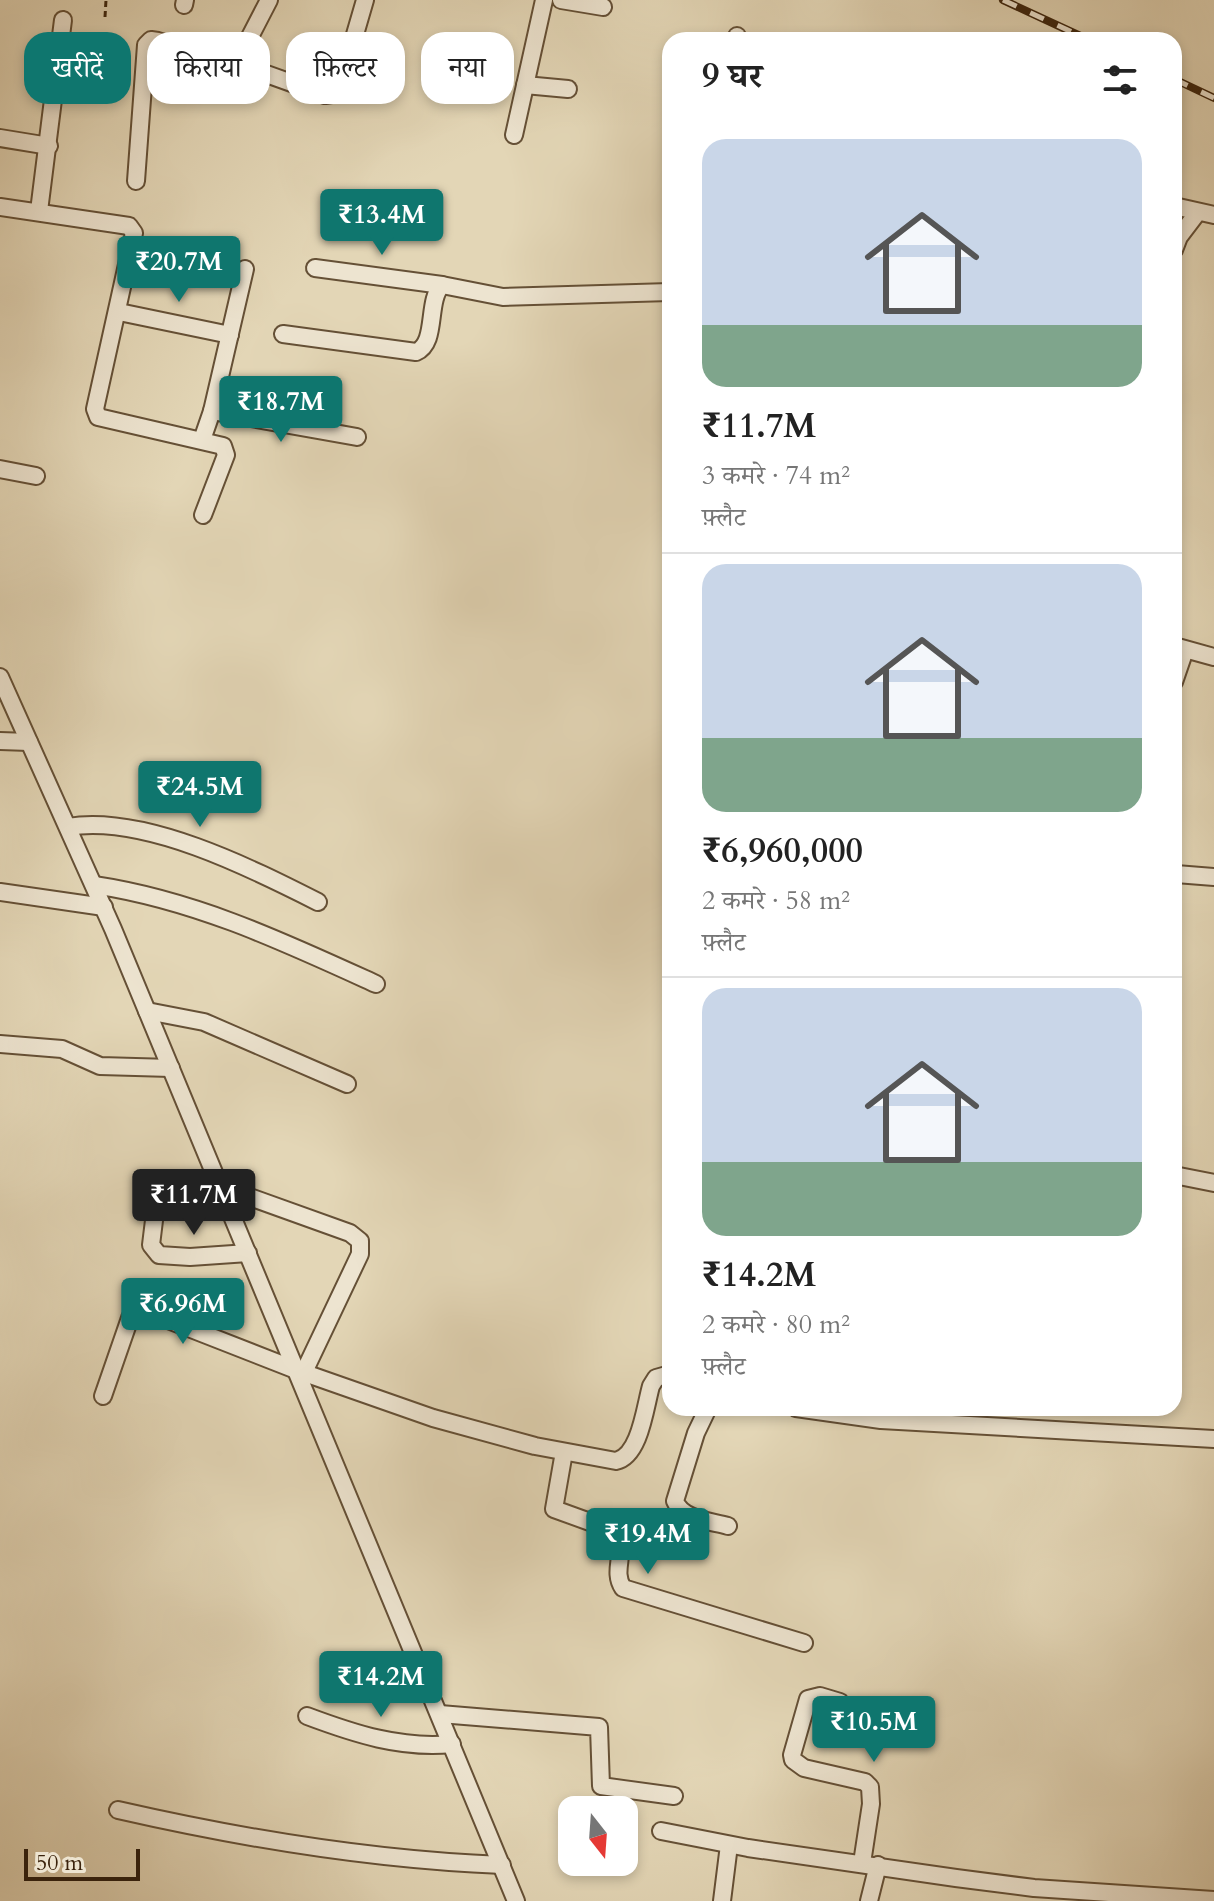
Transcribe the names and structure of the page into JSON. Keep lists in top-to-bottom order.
{
  "scale_bar": "50 m",
  "north": "bottom",
  "page": {
    "chip": [
      "खरीदें",
      "किराया",
      "फ़िल्टर",
      "नया"
    ],
    "heading": "9 घर",
    "list": [
      {
        "name": "₹11.7M",
        "note": "3 कमरे · 74 m² · फ़्लैट"
      },
      {
        "name": "₹6,960,000",
        "note": "2 कमरे · 58 m² · फ़्लैट"
      },
      {
        "name": "₹14.2M",
        "note": "2 कमरे · 80 m² · फ़्लैट"
      }
    ],
    "price": [
      "₹13.4M",
      "₹20.7M",
      "₹18.7M",
      "₹24.5M",
      "₹11.7M",
      "₹6.96M",
      "₹19.4M",
      "₹14.2M",
      "₹10.5M"
    ],
    "scale": "50 m"
  }
}
